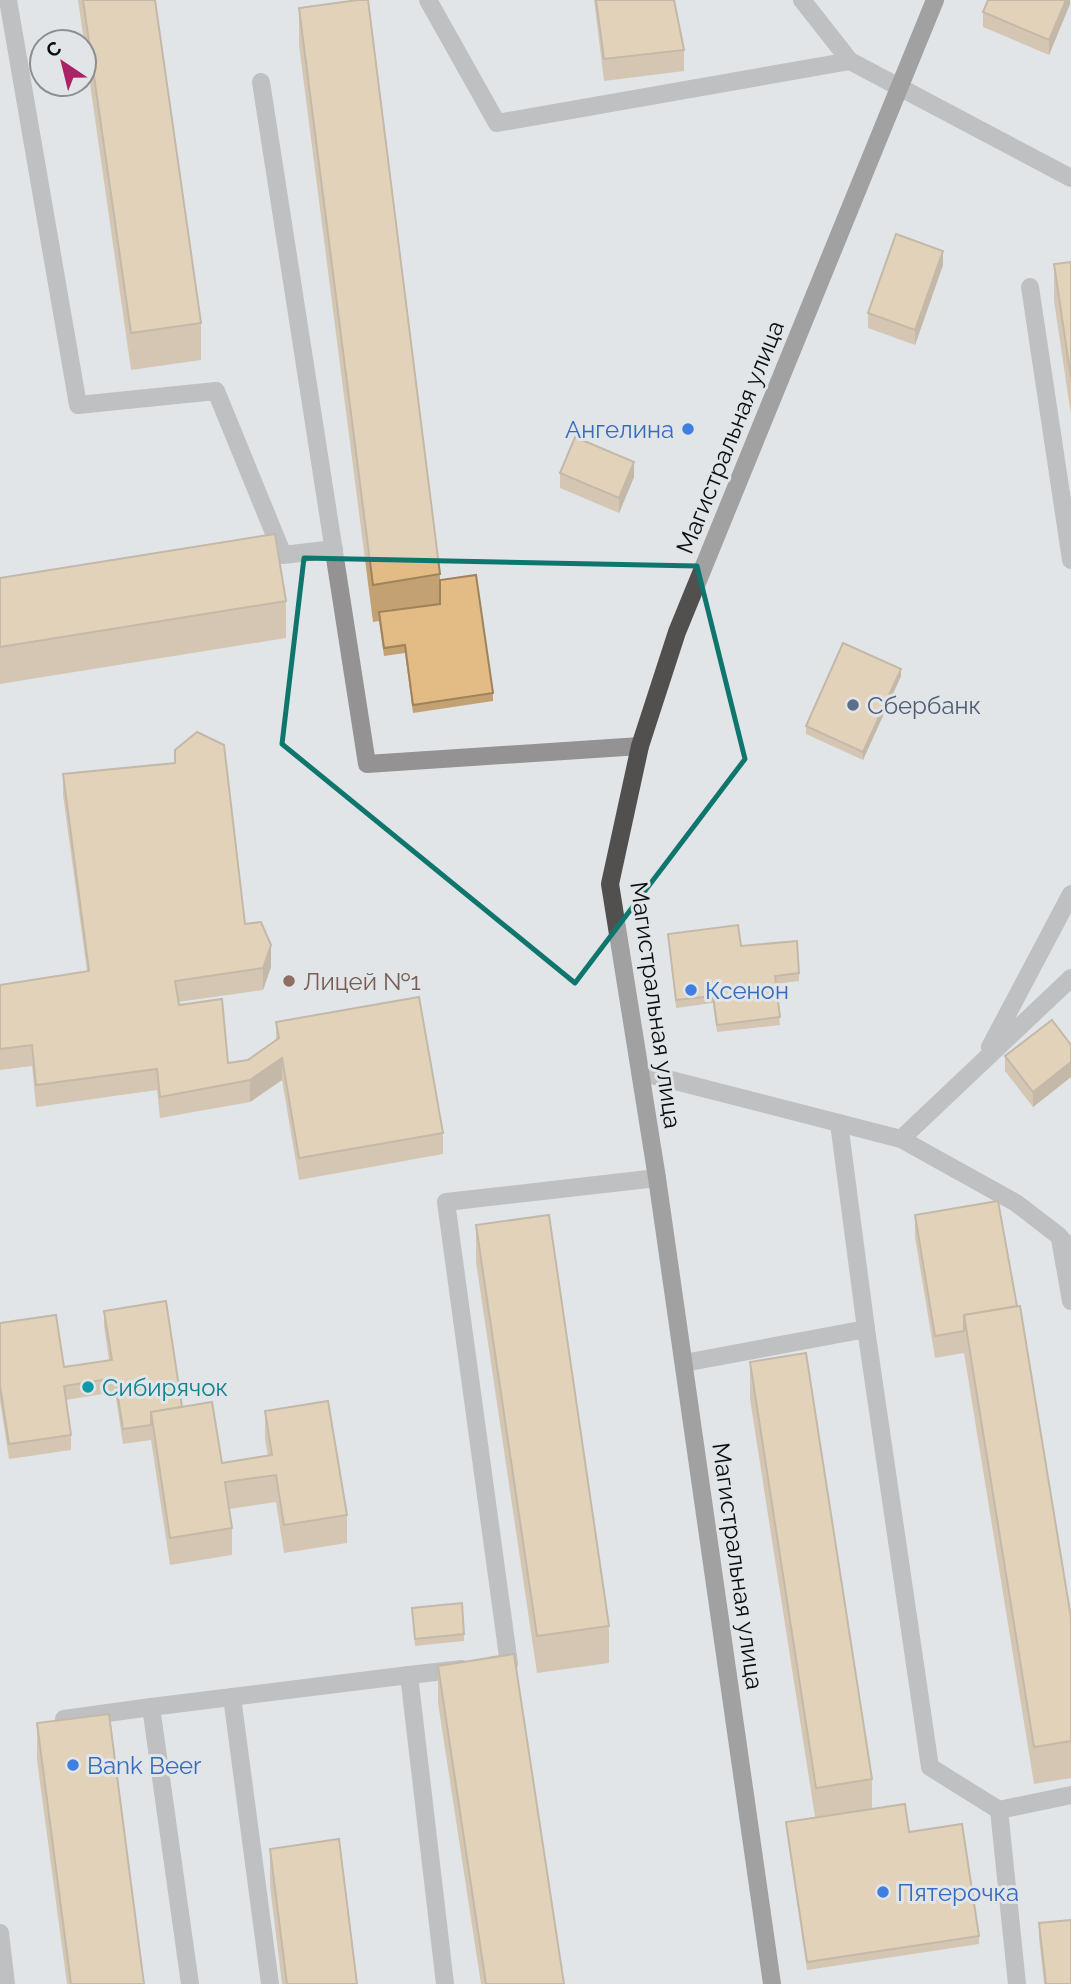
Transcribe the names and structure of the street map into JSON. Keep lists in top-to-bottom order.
{
  "streets": {
    "main road": ["Магистральная улица"]
  },
  "places": [
    "Ангелина",
    "Сбербанк",
    "Лицей №1",
    "Ксенон",
    "Сибирячок",
    "Bank Beer",
    "Пятерочка"
  ],
  "north": "top left"
}
